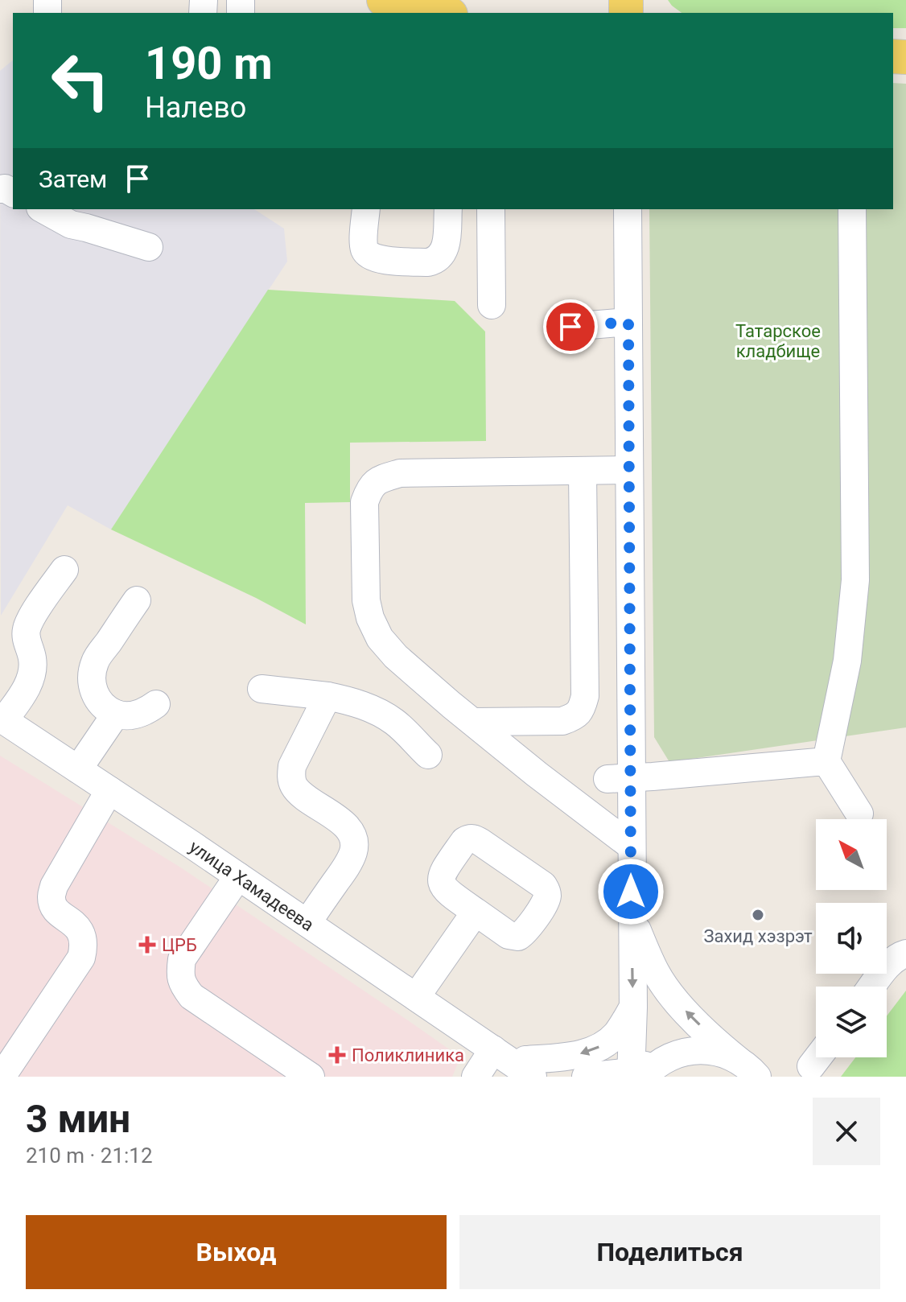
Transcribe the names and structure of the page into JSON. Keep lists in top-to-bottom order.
{
  "streets": {
    "street": ["улица Хамадеева"]
  },
  "parks": ["Татарское кладбище"],
  "places": {
    "other": ["Захид хэзрэт"],
    "health": ["ЦРБ", "Поликлиника"]
  },
  "north": "top left",
  "page": {
    "turn": ["190 m", "Налево"],
    "then": "Затем",
    "heading": ["3 мин", "210 m · 21:12"],
    "buttons": ["Выход", "Поделиться"]
  }
}
